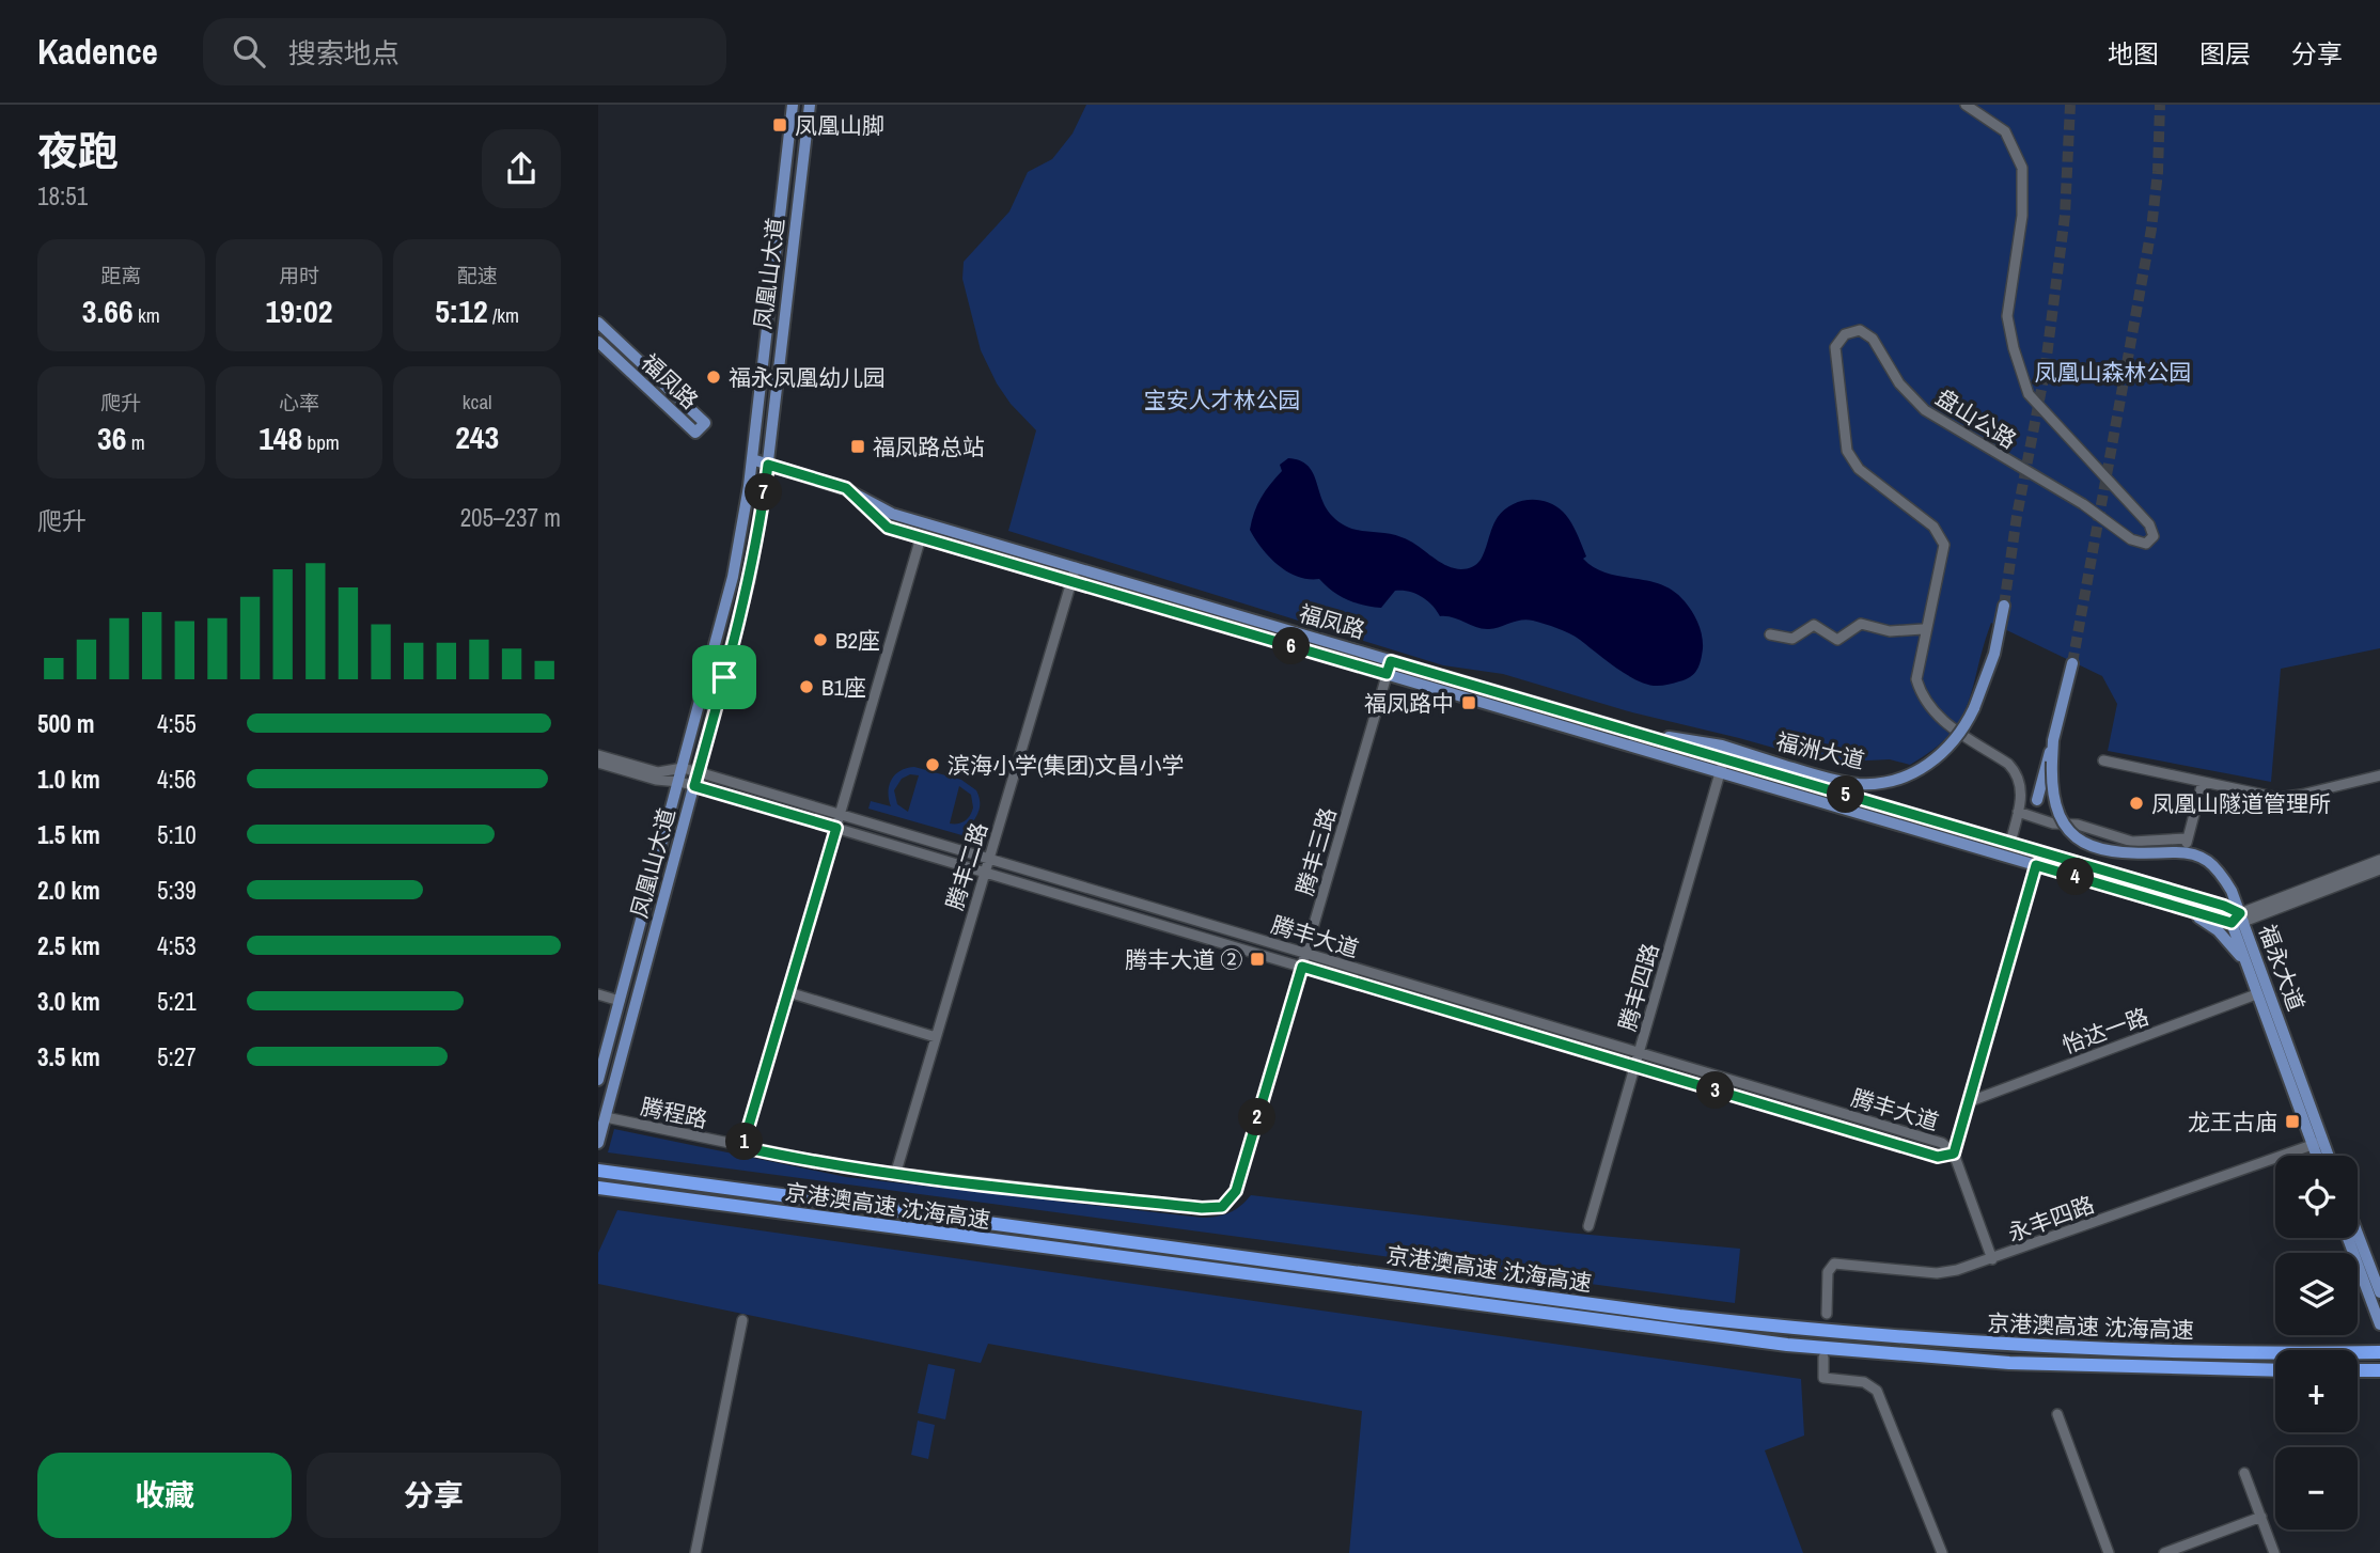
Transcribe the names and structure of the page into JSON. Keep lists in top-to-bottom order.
{
  "streets": {
    "highway": ["京港澳高速 沈海高速"],
    "main road": [
      "凤凰山大道",
      "福凤路",
      "福洲大道",
      "福永大道"
    ],
    "street": [
      "盘山公路",
      "腾丰三路",
      "腾丰二路",
      "腾丰大道",
      "腾丰四路",
      "怡达一路",
      "腾程路",
      "永丰四路"
    ]
  },
  "crossings": [
    ["凤凰山大道", "福凤路"],
    ["凤凰山大道", "腾丰大道"],
    ["凤凰山大道", "腾程路"],
    ["福凤路", "盘山公路"],
    ["福凤路", "福洲大道"],
    ["福凤路", "腾丰三路"],
    ["福凤路", "腾丰二路"],
    ["福凤路", "福永大道"],
    ["福凤路", "腾丰四路"],
    ["腾丰三路", "腾丰大道"],
    ["腾丰三路", "腾程路"],
    ["腾丰二路", "腾丰大道"],
    ["腾丰二路", "腾程路"],
    ["腾丰大道", "腾丰四路"],
    ["福永大道", "怡达一路"],
    ["福永大道", "永丰四路"]
  ],
  "parks": ["凤凰山森林公园", "宝安人才林公园"],
  "places": {
    "transit": [
      "凤凰山脚",
      "福凤路总站",
      "福凤路中",
      "腾丰大道 ②",
      "龙王古庙"
    ],
    "other": [
      "福永凤凰幼儿园",
      "B2座",
      "B1座",
      "滨海小学(集团)文昌小学",
      "凤凰山隧道管理所"
    ]
  },
  "page": {
    "header": "Kadence",
    "search": "搜索地点",
    "nav": ["地图", "图层", "分享"],
    "heading": ["夜跑", "18:51"],
    "stats": [
      ["距离", "3.66 km"],
      ["用时", "19:02"],
      ["配速", "5:12 /km"],
      ["爬升", "36 m"],
      ["心率", "148 bpm"],
      ["kcal", "243"]
    ],
    "pins": [
      "7",
      "6",
      "5",
      "4",
      "3",
      "2",
      "1"
    ],
    "chart": ["爬升", "205–237 m"],
    "list": [
      {
        "name": "500 m",
        "note": "4:55"
      },
      {
        "name": "1.0 km",
        "note": "4:56"
      },
      {
        "name": "1.5 km",
        "note": "5:10"
      },
      {
        "name": "2.0 km",
        "note": "5:39"
      },
      {
        "name": "2.5 km",
        "note": "4:53"
      },
      {
        "name": "3.0 km",
        "note": "5:21"
      },
      {
        "name": "3.5 km",
        "note": "5:27"
      }
    ],
    "map_buttons": ["+", "−"],
    "buttons": ["收藏", "分享"]
  }
}
